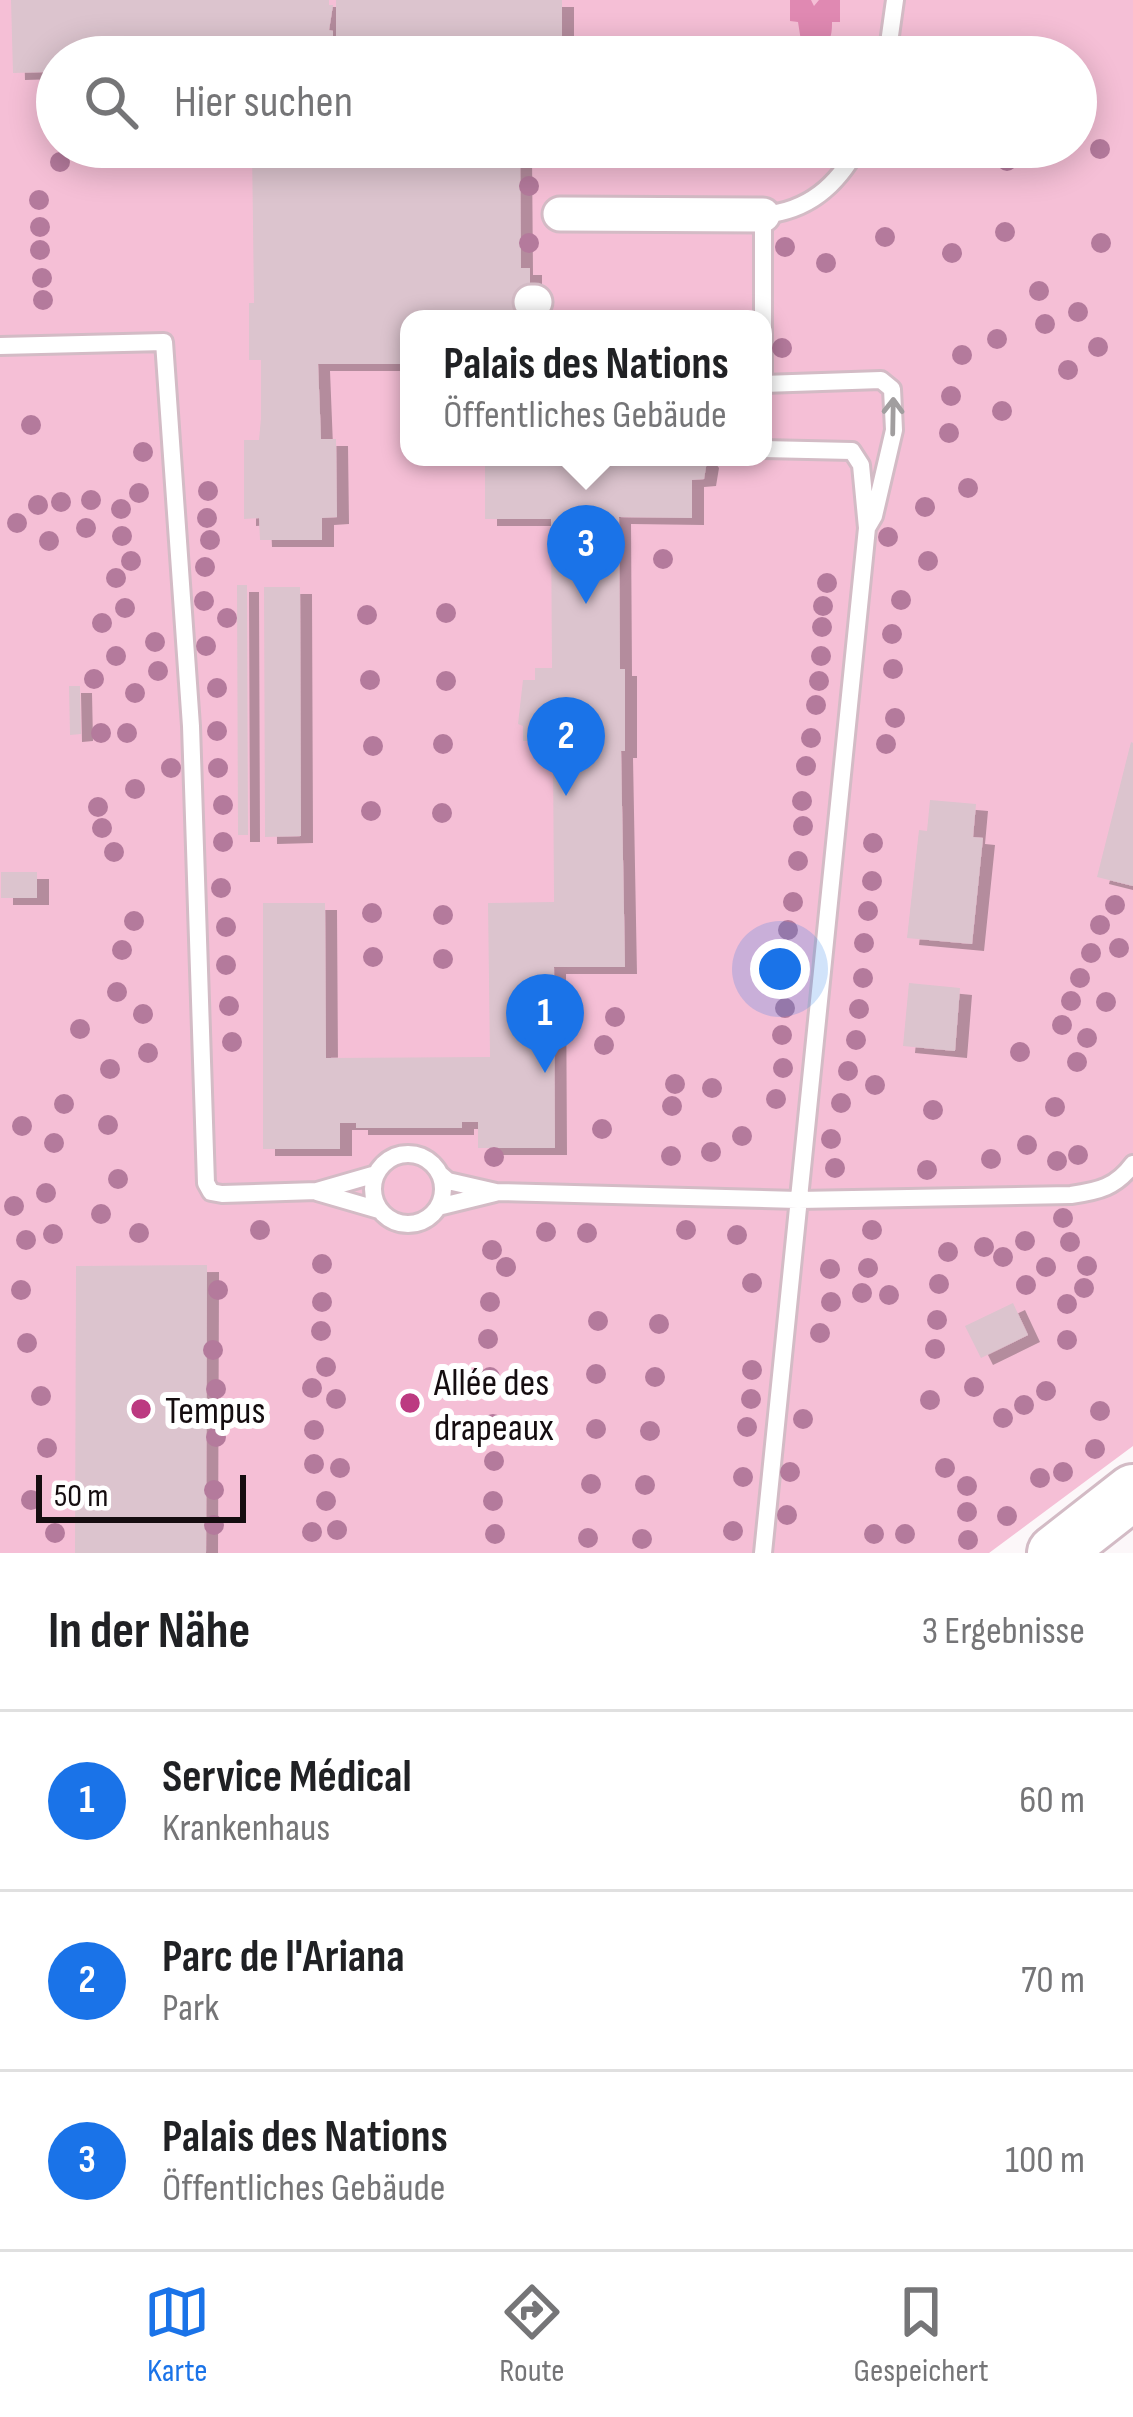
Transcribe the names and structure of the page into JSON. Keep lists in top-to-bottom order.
{
  "places": ["Allée des drapeaux", "Tempus"],
  "scale_bar": "50 m",
  "page": {
    "search": "Hier suchen",
    "popup": ["Palais des Nations", "Öffentliches Gebäude"],
    "pins": ["3", "2", "1"],
    "scale": "50 m",
    "heading": ["In der Nähe", "3 Ergebnisse"],
    "list": [
      {
        "mark": "1",
        "name": "Service Médical",
        "note": "Krankenhaus",
        "value": "60 m"
      },
      {
        "mark": "2",
        "name": "Parc de l'Ariana",
        "note": "Park",
        "value": "70 m"
      },
      {
        "mark": "3",
        "name": "Palais des Nations",
        "note": "Öffentliches Gebäude",
        "value": "100 m"
      }
    ],
    "nav": ["Karte", "Route", "Gespeichert"]
  }
}
